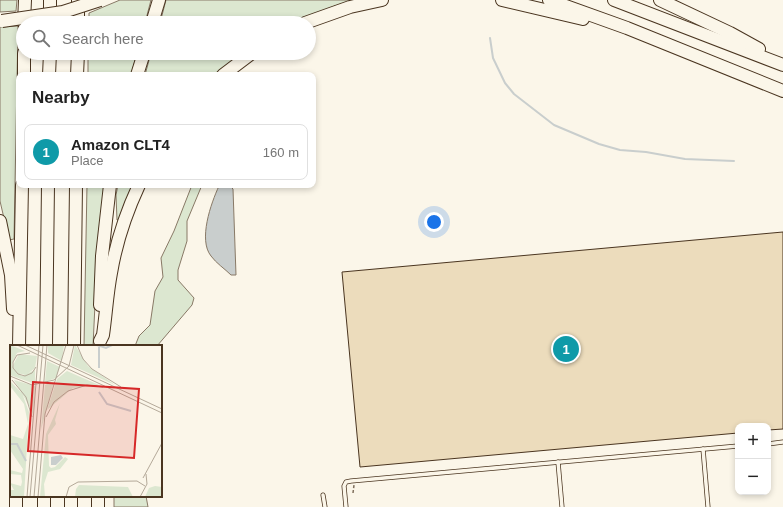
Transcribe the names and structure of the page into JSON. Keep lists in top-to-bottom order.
{
  "page": {
    "search": "Search here",
    "heading": "Nearby",
    "list": [
      {
        "mark": "1",
        "name": "Amazon CLT4",
        "note": "Place",
        "value": "160 m"
      }
    ],
    "pins": "1",
    "map_buttons": ["+", "−"]
  }
}
